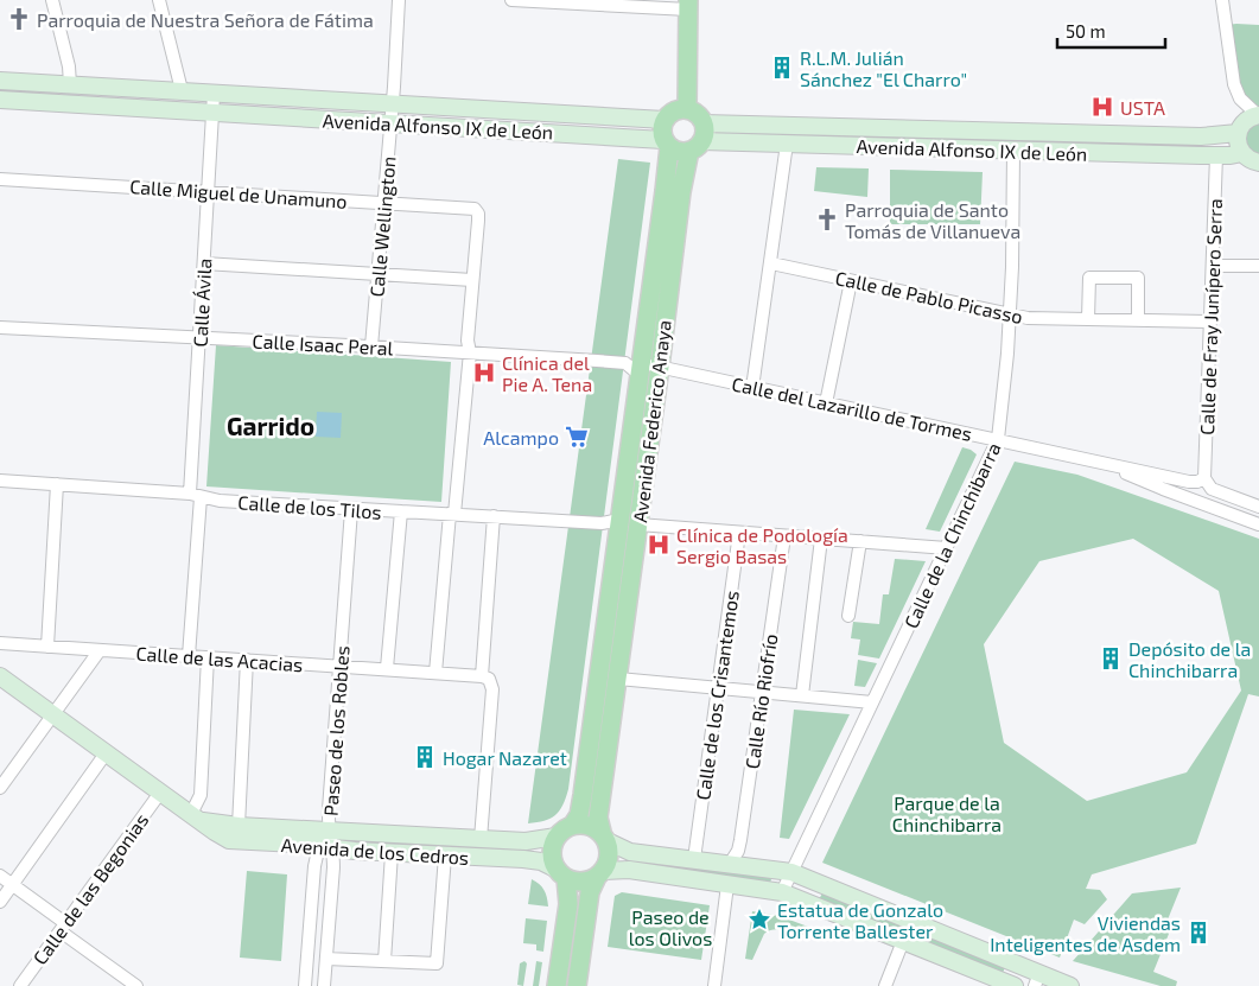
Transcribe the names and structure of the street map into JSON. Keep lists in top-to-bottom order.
{
  "streets": {
    "main road": ["Avenida Alfonso IX de León", "Avenida Federico Anaya", "Avenida de los Cedros"],
    "street": [
      "Calle Miguel de Unamuno",
      "Calle Wellington",
      "Calle de Pablo Picasso",
      "Calle Ávila",
      "Calle de Fray Junípero Serra",
      "Calle Isaac Peral",
      "Calle del Lazarillo de Tormes",
      "Calle de los Tilos",
      "Calle de la Chinchibarra",
      "Calle de las Acacias",
      "Calle de los Crisantemos",
      "Calle Río Riofrío",
      "Paseo de los Robles",
      "Calle de las Begonias"
    ]
  },
  "crossings": [
    ["Avenida Alfonso IX de León", "Calle Wellington"],
    ["Avenida Alfonso IX de León", "Calle Ávila"],
    ["Avenida Alfonso IX de León", "Calle de Fray Junípero Serra"],
    ["Avenida Alfonso IX de León", "Avenida Federico Anaya"],
    ["Avenida Alfonso IX de León", "Calle de la Chinchibarra"],
    ["Calle Miguel de Unamuno", "Calle Wellington"],
    ["Calle Miguel de Unamuno", "Calle Ávila"],
    ["Calle Wellington", "Calle Isaac Peral"],
    ["Calle de Pablo Picasso", "Calle de Fray Junípero Serra"],
    ["Calle de Pablo Picasso", "Calle de la Chinchibarra"],
    ["Calle Ávila", "Calle Isaac Peral"],
    ["Calle Ávila", "Calle de los Tilos"],
    ["Calle Ávila", "Calle de las Acacias"],
    ["Calle de Fray Junípero Serra", "Calle del Lazarillo de Tormes"],
    ["Calle Isaac Peral", "Calle del Lazarillo de Tormes"],
    ["Calle Isaac Peral", "Avenida Federico Anaya"],
    ["Calle del Lazarillo de Tormes", "Avenida Federico Anaya"],
    ["Calle del Lazarillo de Tormes", "Calle de la Chinchibarra"],
    ["Avenida Federico Anaya", "Calle de los Tilos"],
    ["Avenida Federico Anaya", "Avenida de los Cedros"],
    ["Calle de los Tilos", "Paseo de los Robles"],
    ["Calle de las Acacias", "Paseo de los Robles"],
    ["Paseo de los Robles", "Avenida de los Cedros"],
    ["Avenida de los Cedros", "Calle de las Begonias"]
  ],
  "districts": ["Garrido"],
  "parks": ["Parque de la Chinchibarra", "Paseo de los Olivos"],
  "places": {
    "church": ["Parroquia de Nuestra Señora de Fátima", "Parroquia de Santo Tomás de Villanueva"],
    "building": [
      "R.L.M. Julián Sánchez \"El Charro\"",
      "Depósito de la Chinchibarra",
      "Hogar Nazaret",
      "Viviendas Inteligentes de Asdem"
    ],
    "hospital": ["USTA", "Clínica del Pie A. Tena", "Clínica de Podología Sergio Basas"],
    "supermarket": ["Alcampo"],
    "place": ["Estatua de Gonzalo Torrente Ballester"]
  },
  "scale_bar": "50 m"
}
